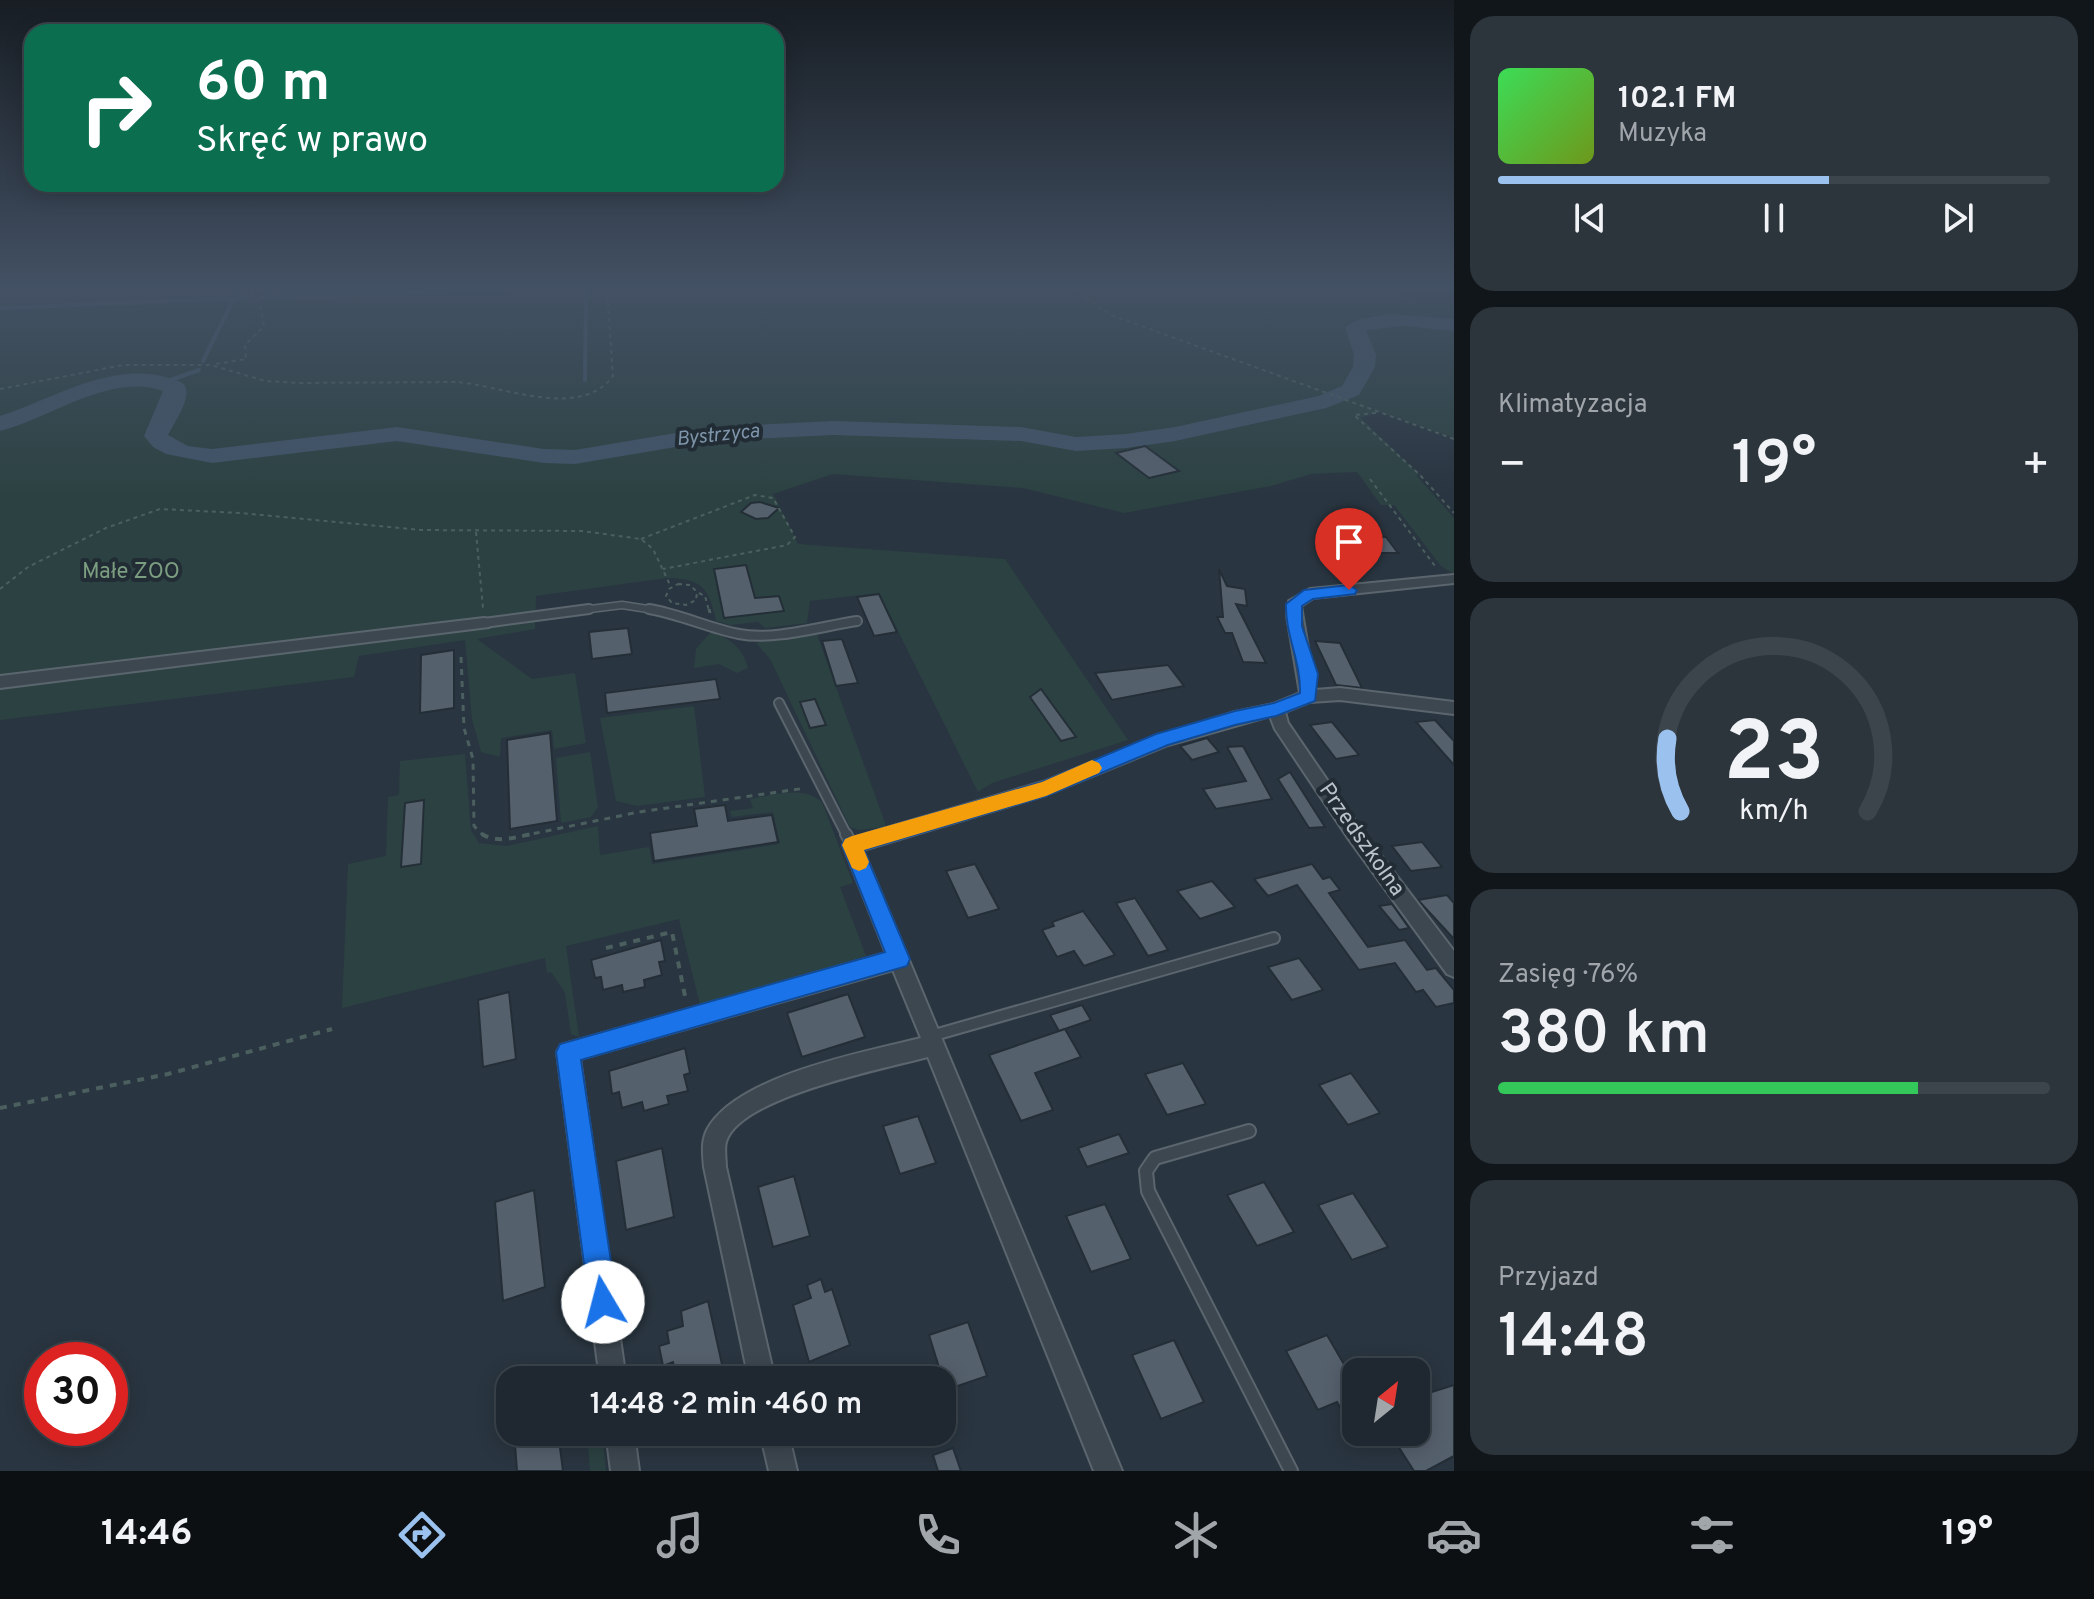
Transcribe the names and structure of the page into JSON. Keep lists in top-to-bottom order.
{
  "streets": {
    "street": ["Przedszkolna"]
  },
  "water": ["Bystrzyca"],
  "parks": ["Małe ZOO"],
  "north": "top right",
  "page": {
    "turn": ["60 m", "Skręć w prawo"],
    "song": ["102.1 FM", "Muzyka"],
    "tile": [
      "Klimatyzacja",
      ["Zasięg · 76%", "380 km"],
      ["Przyjazd", "14:48"]
    ],
    "heat": ["−", "19°", "+"],
    "limit": "30",
    "trip": "14:48 · 2 min · 460 m",
    "tabs": ["14:46", "19°"],
    "gauge": ["23", "km/h"]
  }
}
